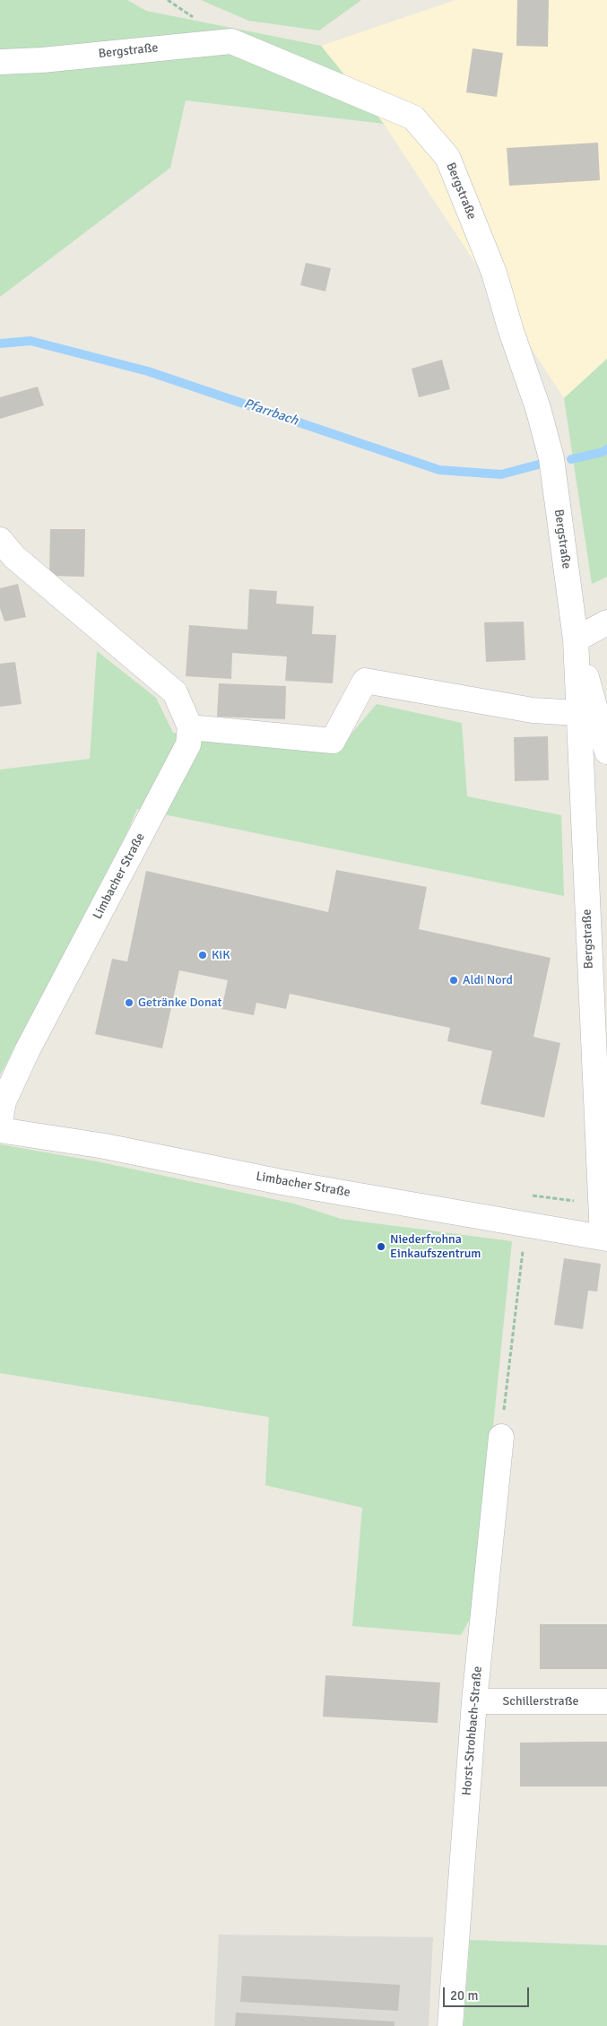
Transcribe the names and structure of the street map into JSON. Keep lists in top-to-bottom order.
{
  "streets": {
    "street": [
      "Bergstraße",
      "Limbacher Straße",
      "Schillerstraße",
      "Horst-Strohbach-Straße"
    ]
  },
  "crossings": [
    ["Bergstraße", "Limbacher Straße"],
    ["Schillerstraße", "Horst-Strohbach-Straße"]
  ],
  "water": ["Pfarrbach"],
  "places": [
    "KiK",
    "Aldi Nord",
    "Getränke Donat",
    "Niederfrohna Einkaufszentrum"
  ],
  "scale_bar": "20 m"
}
